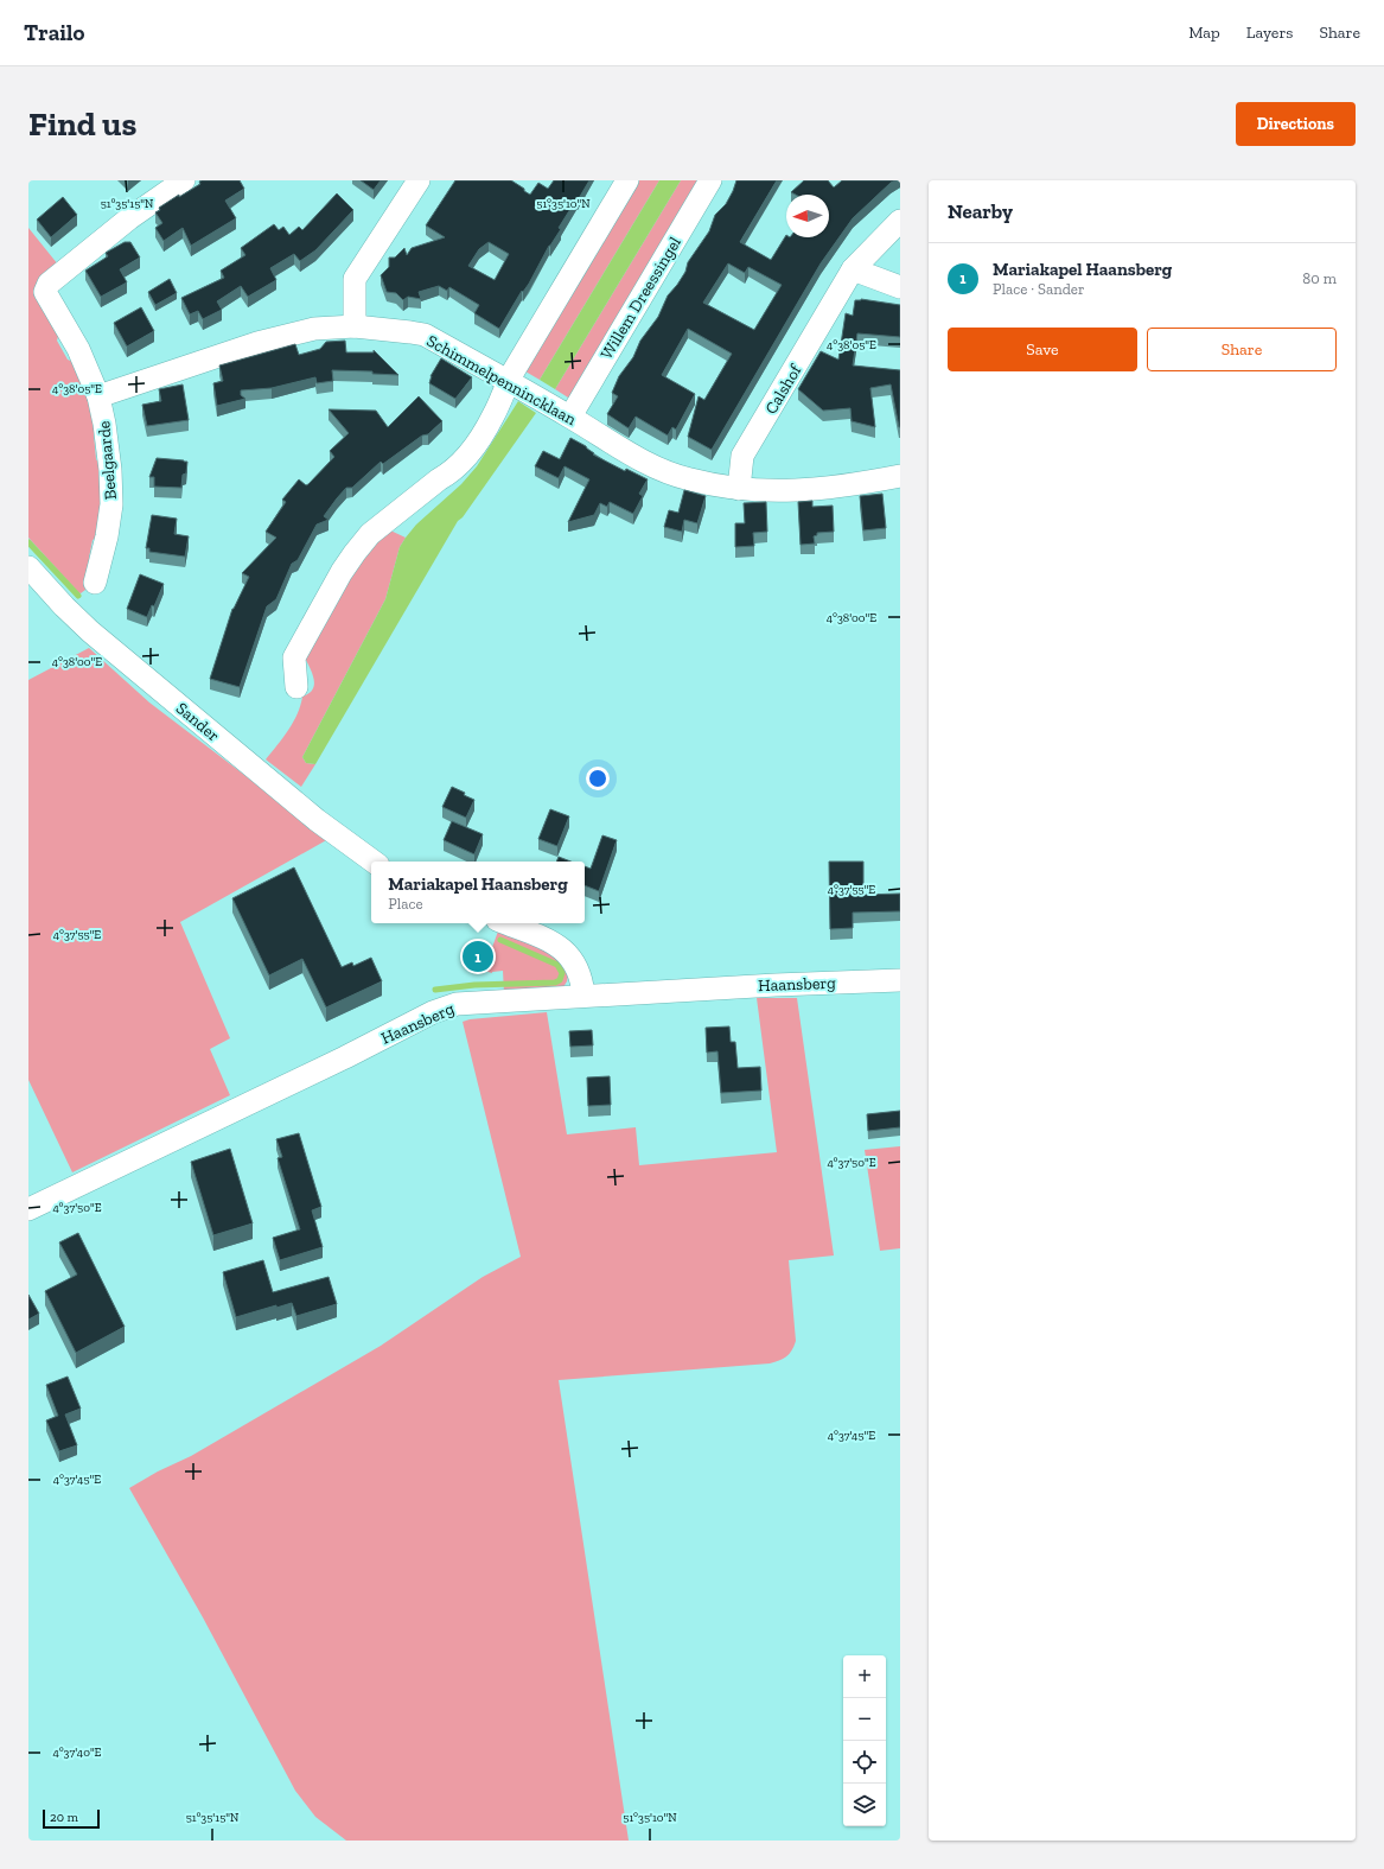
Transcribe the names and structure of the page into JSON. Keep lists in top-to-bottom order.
{
  "streets": {
    "street": [
      "Willem Dreessingel",
      "Schimmelpennincklaan",
      "Calshof",
      "Beelgaarde",
      "Sander",
      "Haansberg"
    ]
  },
  "crossings": [
    ["Willem Dreessingel", "Schimmelpennincklaan"],
    ["Schimmelpennincklaan", "Calshof"],
    ["Schimmelpennincklaan", "Beelgaarde"]
  ],
  "scale_bar": "20 m",
  "north": "left",
  "page": {
    "header": "Trailo",
    "nav": ["Map", "Layers", "Share"],
    "buttons": [
      "Directions",
      ["Save", "Share"]
    ],
    "title": "Find us",
    "heading": "Nearby",
    "list": [
      {
        "mark": "1",
        "name": "Mariakapel Haansberg",
        "note": "Place · Sander",
        "value": "80 m"
      }
    ],
    "popup": ["Mariakapel Haansberg", "Place"],
    "pins": "1",
    "map_buttons": ["+", "−"],
    "scale": "20 m"
  },
  "coordinates": [
    "51°35'15\"N",
    "51°35'10\"N",
    "4°38'05\"E",
    "4°38'00\"E",
    "4°37'55\"E",
    "4°37'50\"E",
    "4°37'45\"E",
    "4°37'40\"E"
  ]
}
